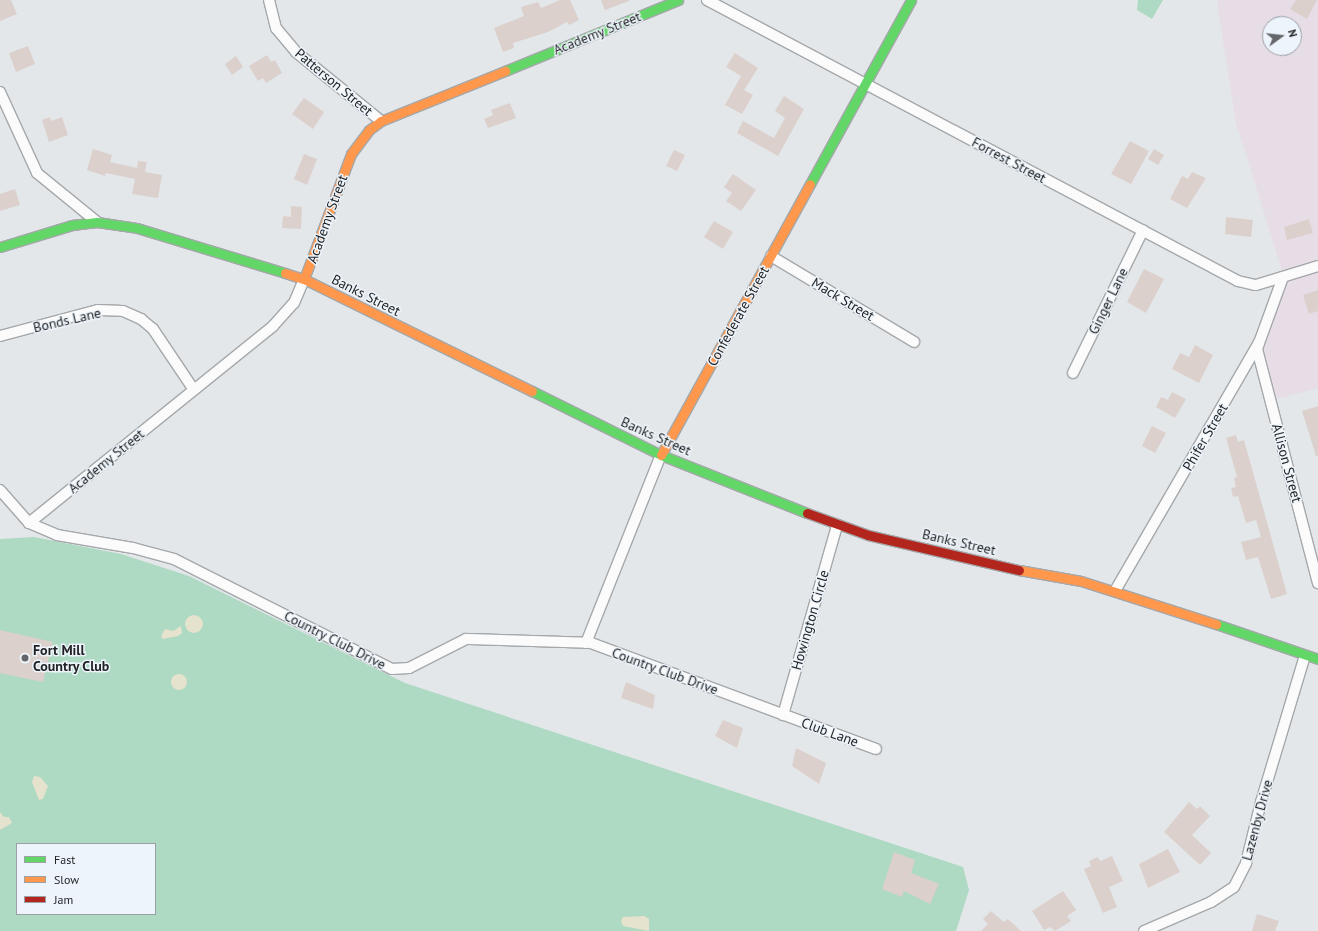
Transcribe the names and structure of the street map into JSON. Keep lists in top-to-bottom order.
{
  "streets": {
    "street": [
      "Academy Street",
      "Patterson Street",
      "Forrest Street",
      "Banks Street",
      "Mack Street",
      "Ginger Lane",
      "Confederate Street",
      "Bonds Lane",
      "Phifer Street",
      "Allison Street",
      "Howington Circle",
      "Country Club Drive",
      "Club Lane",
      "Lazenby Drive"
    ]
  },
  "crossings": [
    ["Academy Street", "Patterson Street"],
    ["Academy Street", "Banks Street"],
    ["Academy Street", "Bonds Lane"],
    ["Academy Street", "Country Club Drive"],
    ["Forrest Street", "Ginger Lane"],
    ["Forrest Street", "Confederate Street"],
    ["Forrest Street", "Phifer Street"],
    ["Banks Street", "Confederate Street"],
    ["Banks Street", "Phifer Street"],
    ["Banks Street", "Howington Circle"],
    ["Banks Street", "Lazenby Drive"],
    ["Mack Street", "Confederate Street"],
    ["Confederate Street", "Country Club Drive"],
    ["Phifer Street", "Allison Street"],
    ["Howington Circle", "Country Club Drive"],
    ["Howington Circle", "Club Lane"],
    ["Country Club Drive", "Club Lane"]
  ],
  "places": ["Fort Mill Country Club"],
  "legend": ["Fast", "Slow", "Jam"],
  "north": "right"
}
